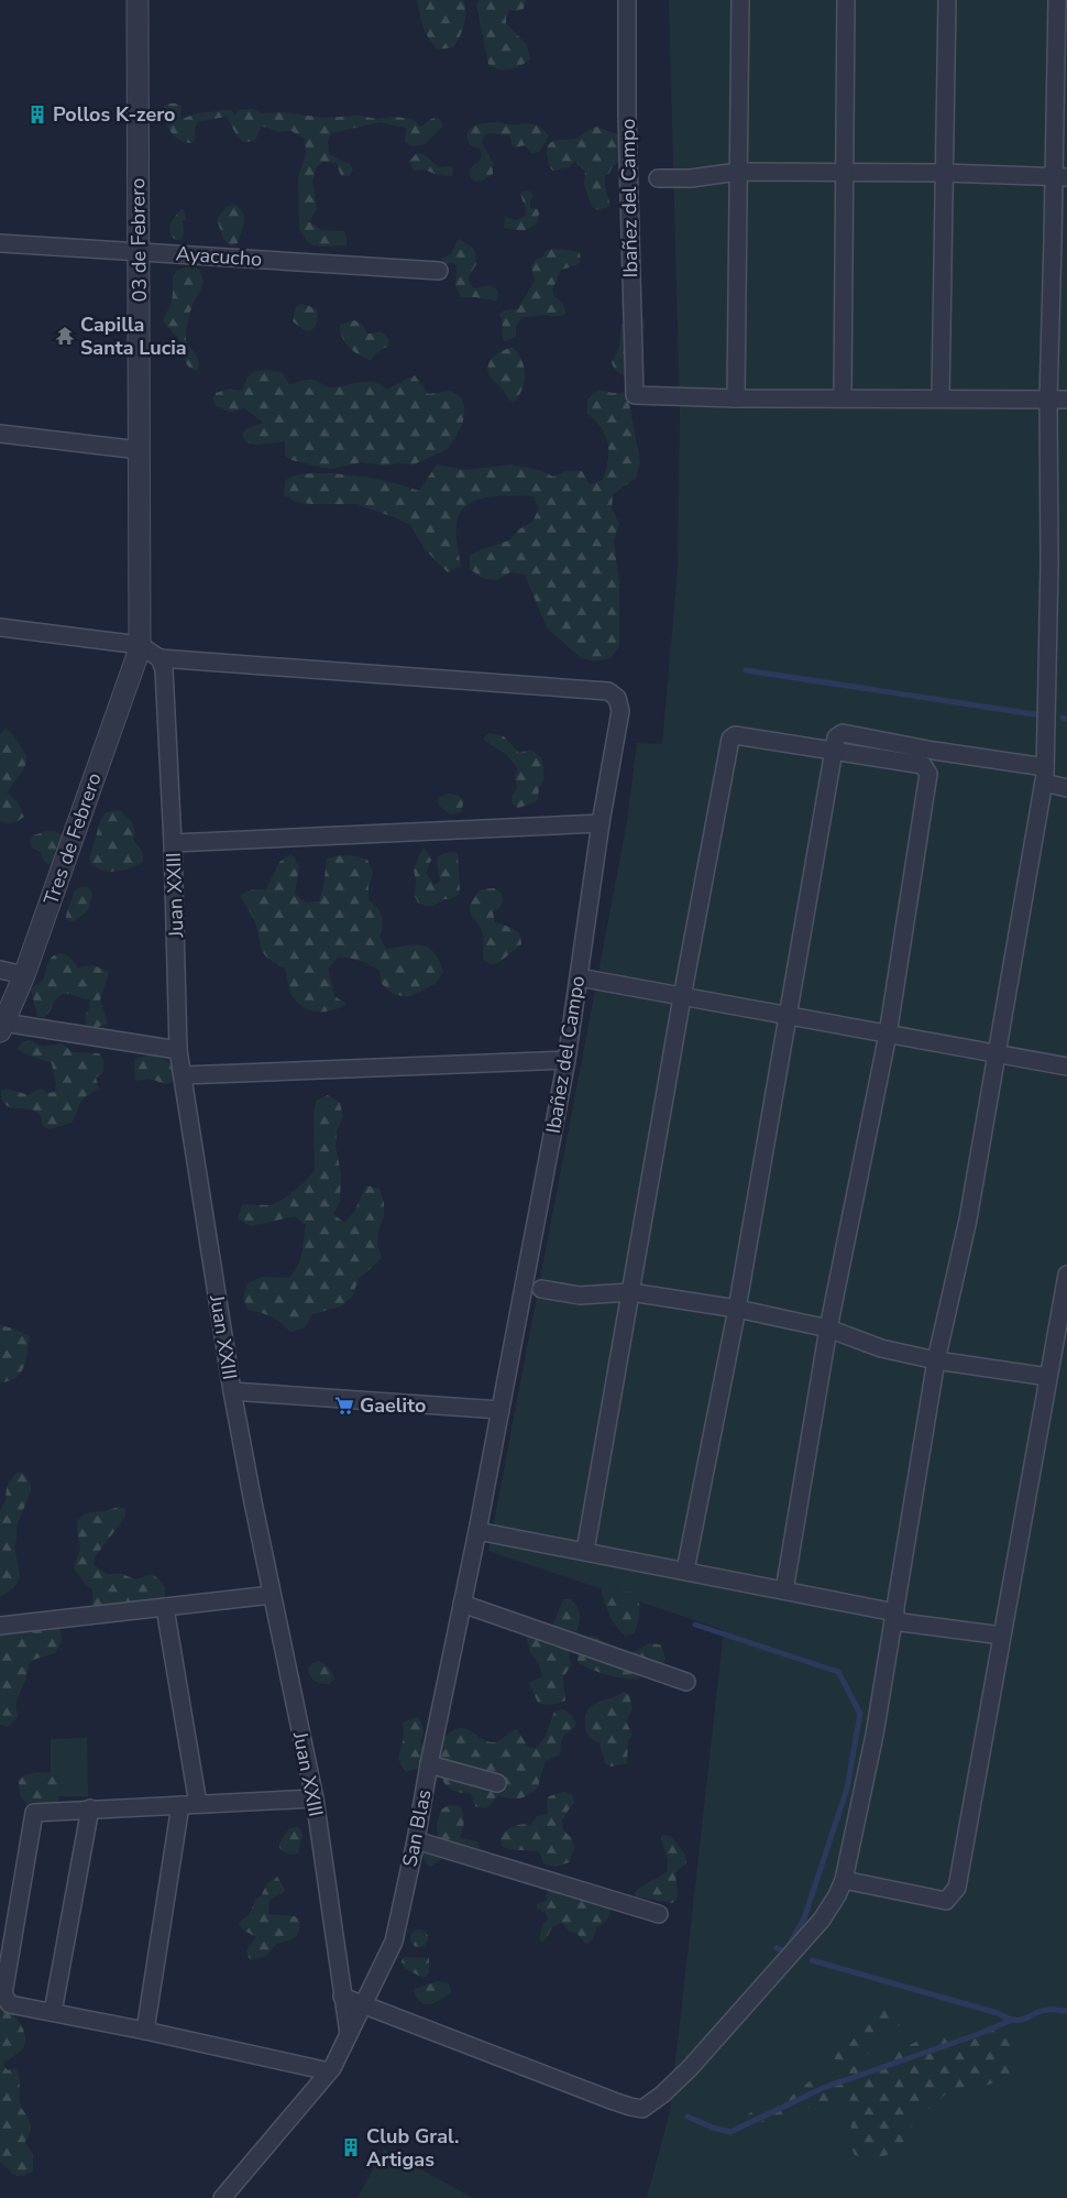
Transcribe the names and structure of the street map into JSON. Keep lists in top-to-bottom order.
{
  "streets": {
    "street": [
      "Ibañez del Campo",
      "03 de Febrero",
      "Ayacucho",
      "Tres de Febrero",
      "Juan XXIII",
      "San Blas"
    ]
  },
  "crossings": [
    ["Ibañez del Campo", "Juan XXIII"],
    ["Ibañez del Campo", "San Blas"],
    ["03 de Febrero", "Ayacucho"],
    ["03 de Febrero", "Tres de Febrero"],
    ["Juan XXIII", "San Blas"]
  ],
  "places": {
    "building": ["Pollos K-zero", "Club Gral. Artigas"],
    "temple": ["Capilla Santa Lucia"],
    "supermarket": ["Gaelito"]
  }
}
